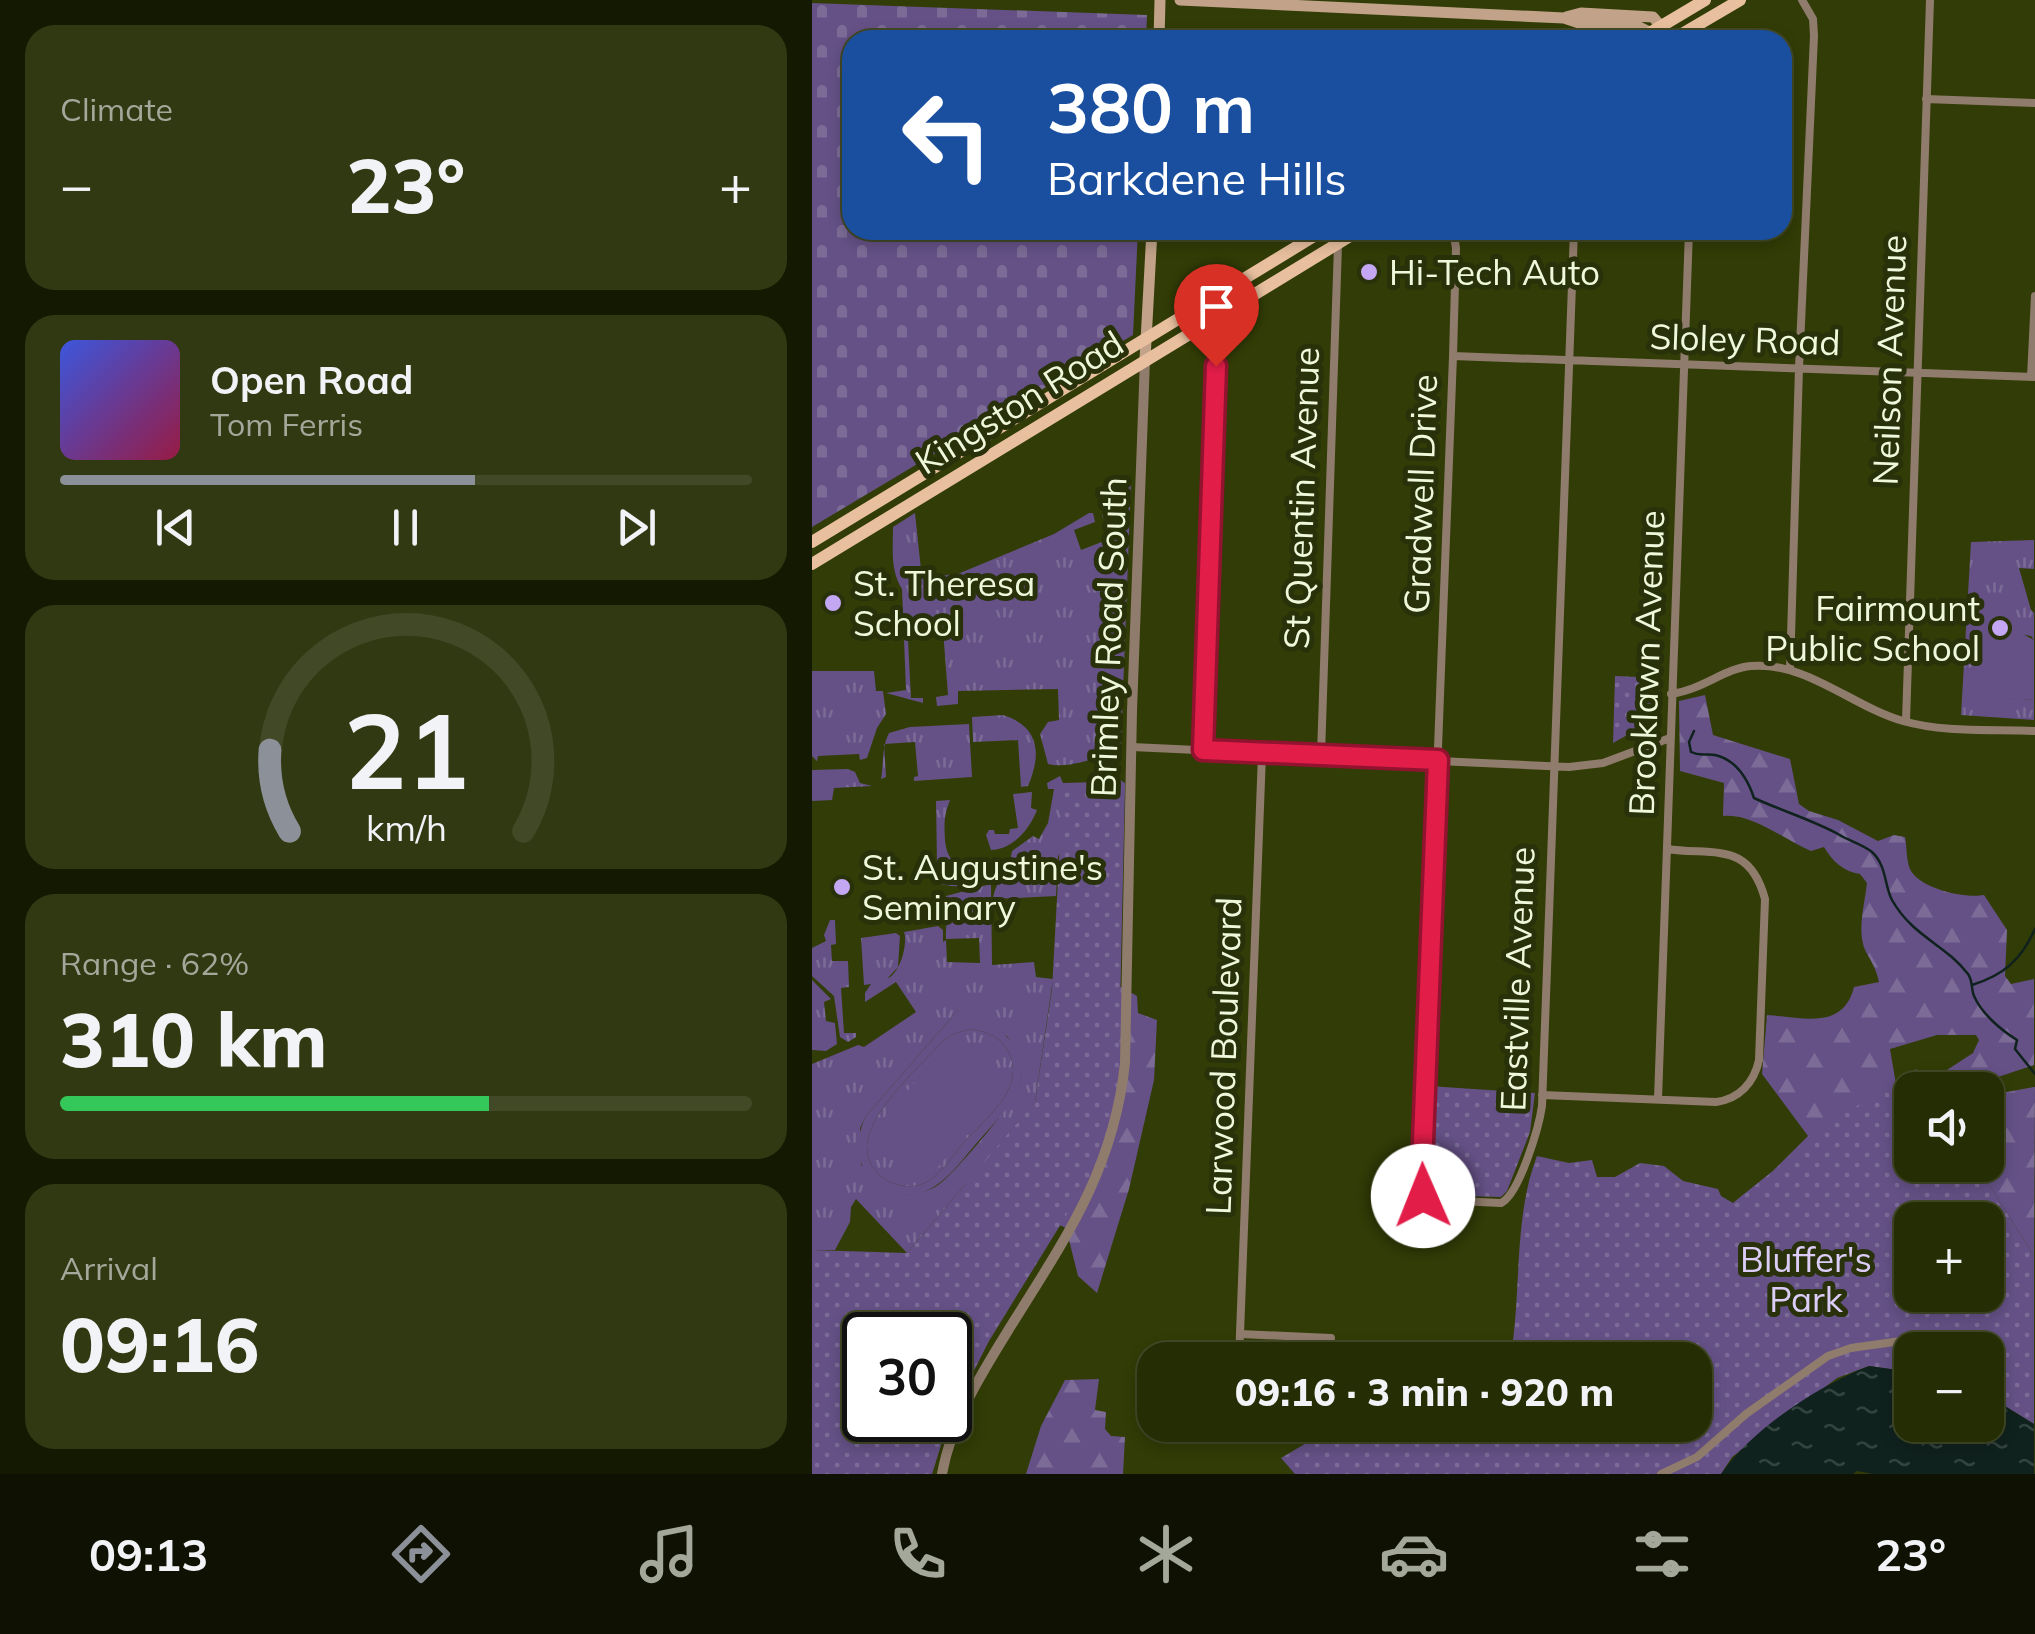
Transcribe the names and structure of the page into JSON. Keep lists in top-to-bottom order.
{
  "streets": {
    "main road": ["Kingston Road"],
    "street": [
      "Sloley Road",
      "Neilson Avenue",
      "Gradwell Drive",
      "St Quentin Avenue",
      "Brimley Road South",
      "Brooklawn Avenue",
      "Eastville Avenue",
      "Larwood Boulevard"
    ]
  },
  "crossings": [
    ["Sloley Road", "Neilson Avenue"],
    ["Sloley Road", "Gradwell Drive"],
    ["Sloley Road", "Brooklawn Avenue"],
    ["Sloley Road", "Eastville Avenue"],
    ["Kingston Road", "St Quentin Avenue"],
    ["Kingston Road", "Brimley Road South"],
    ["Gradwell Drive", "Eastville Avenue"]
  ],
  "parks": ["Bluffer's Park"],
  "places": [
    "Hi-Tech Auto",
    "St. Theresa School",
    "Fairmount Public School",
    "St. Augustine's Seminary"
  ],
  "page": {
    "tile": [
      "Climate",
      ["Range · 62%", "310 km"],
      ["Arrival", "09:16"]
    ],
    "turn": ["380 m", "Barkdene Hills"],
    "heat": ["−", "23°", "+"],
    "song": ["Open Road", "Tom Ferris"],
    "map_buttons": ["+", "−"],
    "limit": "30",
    "trip": "09:16 · 3 min · 920 m",
    "tabs": ["09:13", "23°"],
    "gauge": ["21", "km/h"]
  }
}
